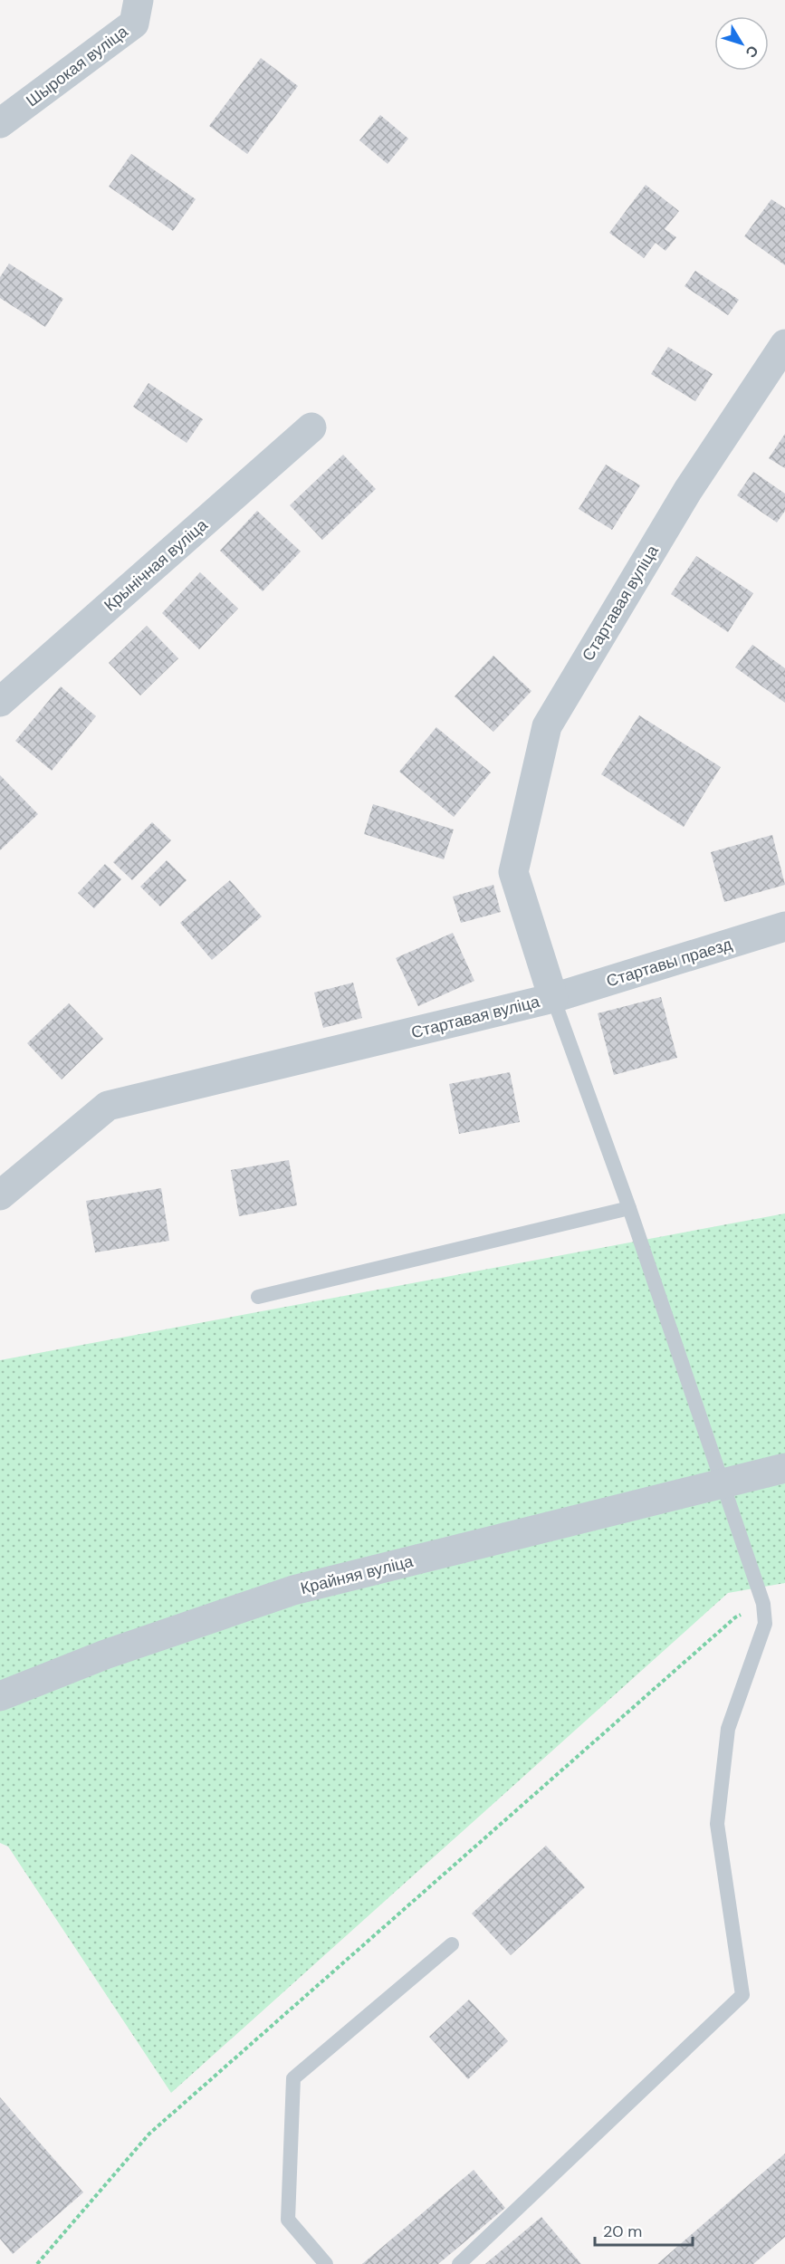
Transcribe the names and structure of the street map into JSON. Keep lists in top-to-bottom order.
{
  "streets": {
    "street": [
      "Шырокая вуліца",
      "Крынічная вуліца",
      "Стартавая вуліца",
      "Стартавы праезд",
      "Крайняя вуліца"
    ]
  },
  "crossings": [
    ["Стартавая вуліца", "Стартавы праезд"]
  ],
  "scale_bar": "20 m",
  "north": "bottom right"
}
